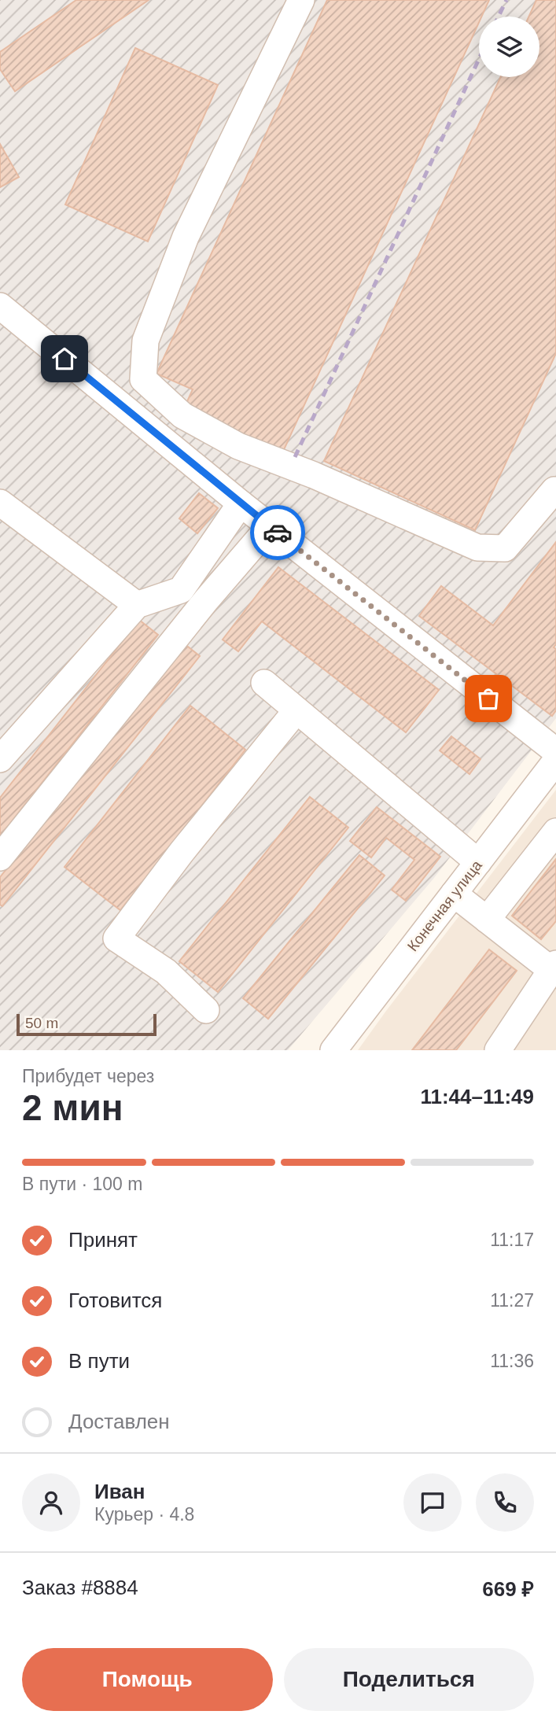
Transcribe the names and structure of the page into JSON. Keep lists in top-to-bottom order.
{
  "streets": {
    "street": ["Конечная улица"]
  },
  "scale_bar": "50 m",
  "page": {
    "scale": "50 m",
    "heading": ["2 мин", "Прибудет через", "11:44–11:49"],
    "panel": [
      "Иван",
      "Курьер · 4.8",
      "Заказ #8884",
      "669 ₽"
    ],
    "bar": "В пути · 100 m",
    "list": [
      ["Принят", "11:17"],
      ["Готовится", "11:27"],
      ["В пути", "11:36"],
      "Доставлен"
    ],
    "buttons": ["Помощь", "Поделиться"]
  }
}
